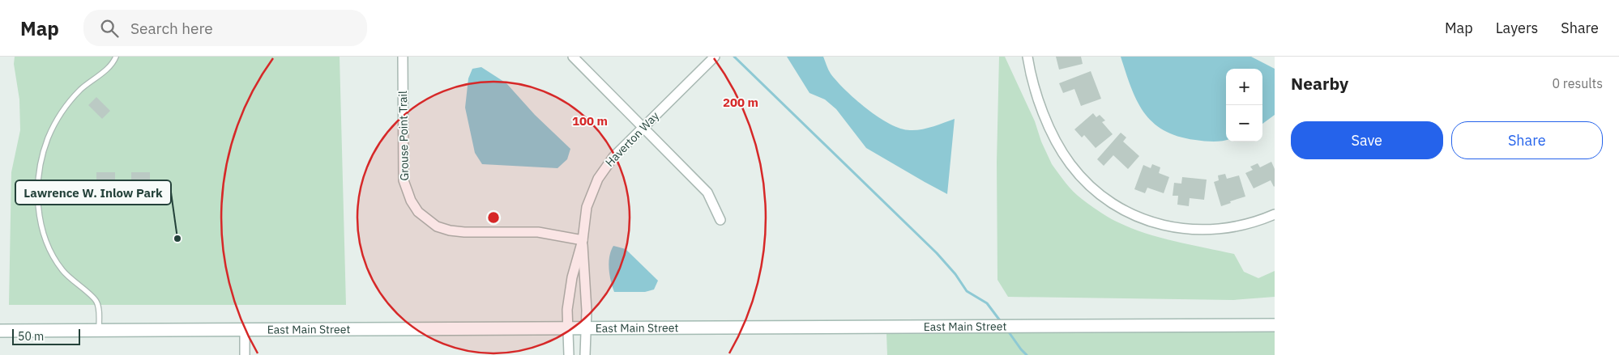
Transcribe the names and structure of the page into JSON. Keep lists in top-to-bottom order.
{
  "streets": {
    "main road": ["East Main Street"],
    "street": ["Grouse Point Trail", "Haverton Way"]
  },
  "crossings": [
    ["Grouse Point Trail", "Haverton Way"],
    ["Haverton Way", "East Main Street"]
  ],
  "places": ["Lawrence W. Inlow Park"],
  "scale_bar": "50 m",
  "page": {
    "header": "Map",
    "search": "Search here",
    "nav": ["Map", "Layers", "Share"],
    "heading": ["Nearby", "0 results"],
    "map_buttons": ["+", "−"],
    "buttons": ["Save", "Share"],
    "scale": "50 m"
  },
  "rings": ["200 m", "100 m"]
}
